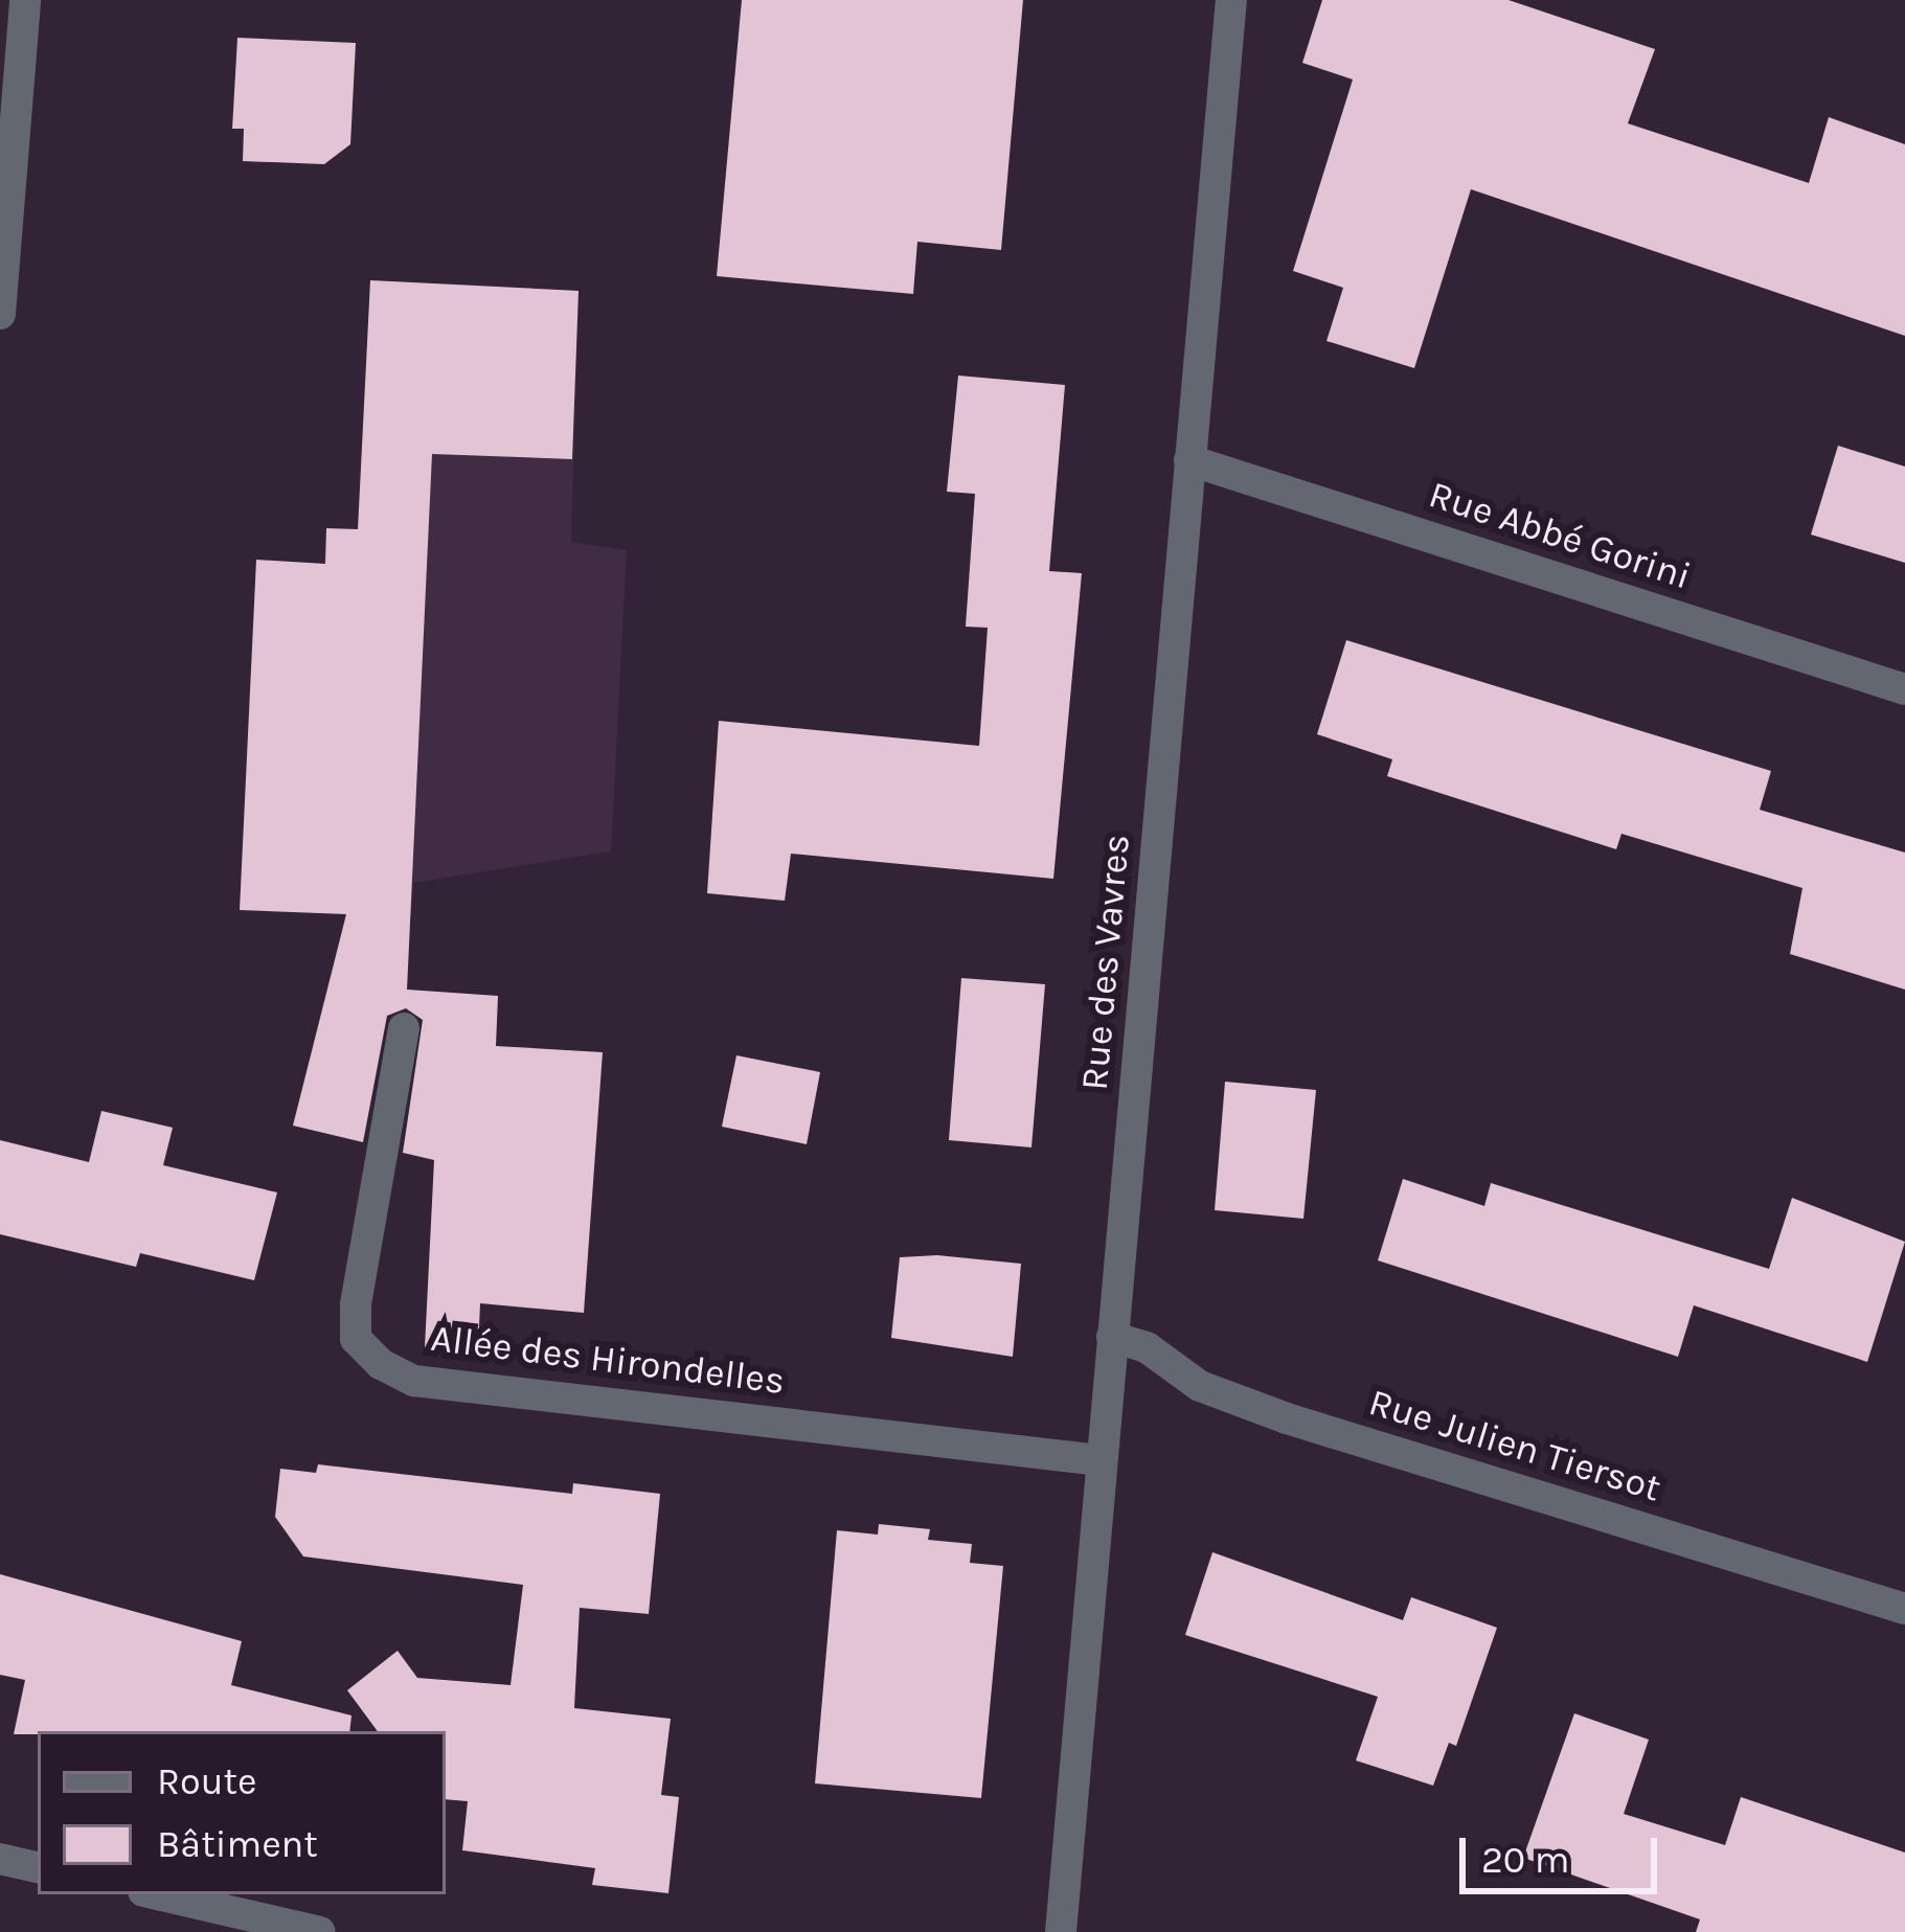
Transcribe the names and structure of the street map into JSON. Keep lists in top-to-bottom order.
{
  "streets": {
    "street": [
      "Rue Abbé Gorini",
      "Rue des Vavres",
      "Allée des Hirondelles",
      "Rue Julien Tiersot"
    ]
  },
  "crossings": [
    ["Rue Abbé Gorini", "Rue des Vavres"],
    ["Rue des Vavres", "Allée des Hirondelles"],
    ["Rue des Vavres", "Rue Julien Tiersot"]
  ],
  "legend": ["Route", "Bâtiment"],
  "scale_bar": "20 m"
}
